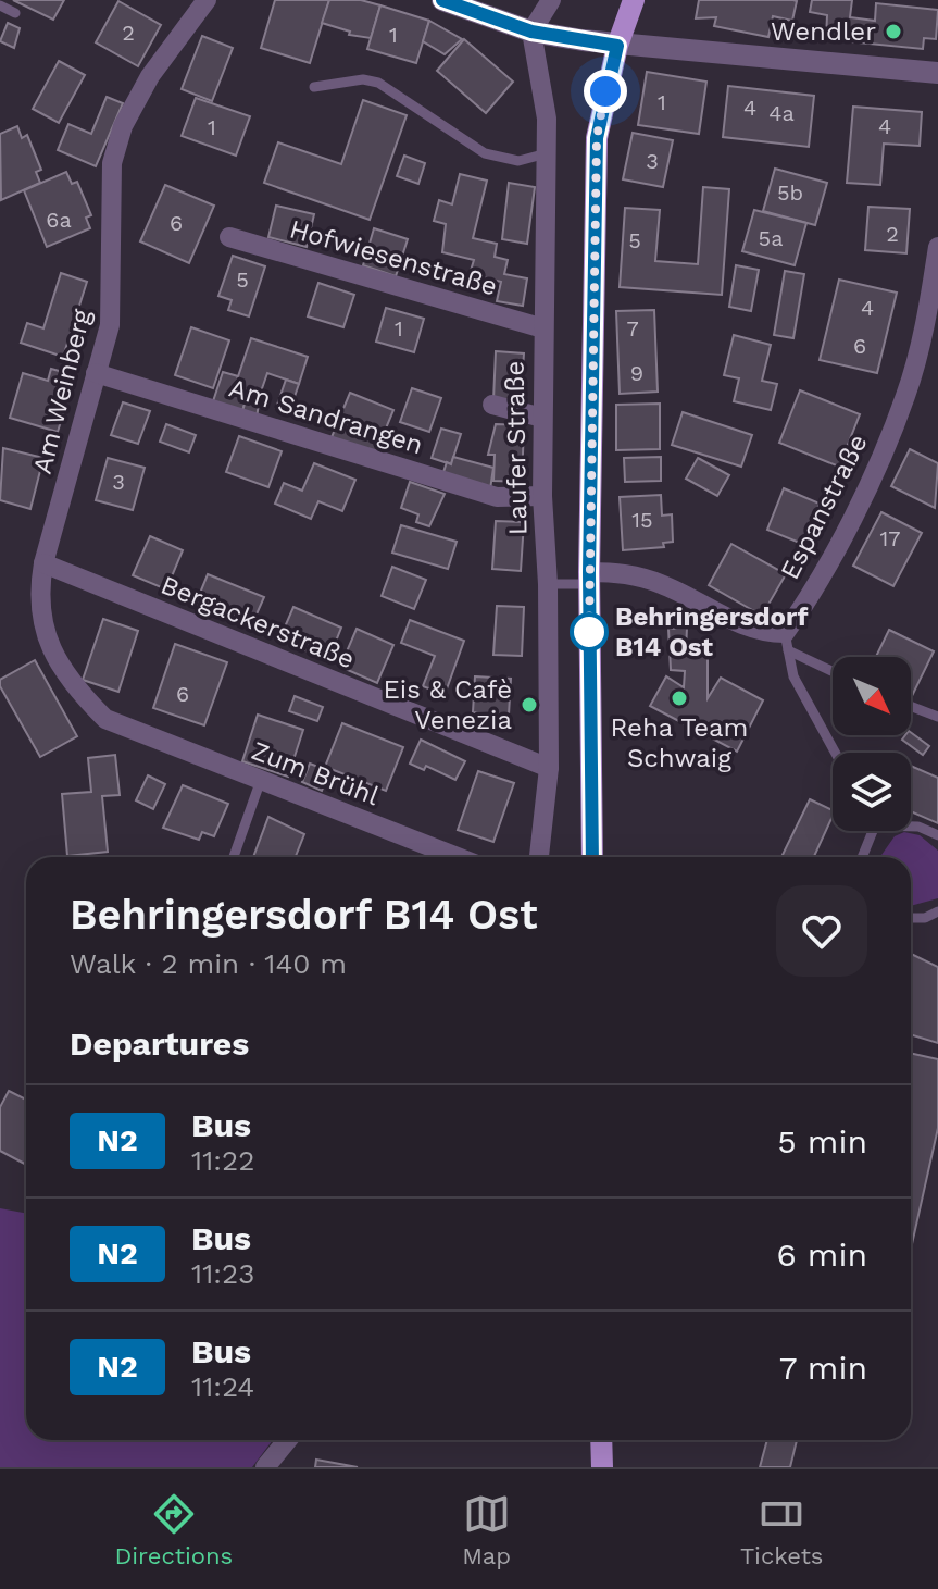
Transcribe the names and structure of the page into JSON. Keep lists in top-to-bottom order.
{
  "streets": {
    "street": [
      "Hofwiesenstraße",
      "Am Weinberg",
      "Am Sandrangen",
      "Laufer Straße",
      "Espanstraße",
      "Bergackerstraße",
      "Zum Brühl"
    ]
  },
  "crossings": [
    ["Hofwiesenstraße", "Laufer Straße"],
    ["Am Weinberg", "Am Sandrangen"],
    ["Am Weinberg", "Bergackerstraße"],
    ["Am Weinberg", "Zum Brühl"],
    ["Am Sandrangen", "Laufer Straße"],
    ["Laufer Straße", "Bergackerstraße"]
  ],
  "places": [
    "Wendler",
    "Behringersdorf B14 Ost",
    "Reha Team Schwaig",
    "Eis & Cafè Venezia"
  ],
  "lines": ["bus line N2"],
  "house_numbers": [
    "2",
    "1",
    "1",
    "4",
    "4a",
    "4",
    "1",
    "3",
    "5b",
    "6a",
    "6",
    "2",
    "5a",
    "5",
    "5",
    "4",
    "1",
    "7",
    "6",
    "9",
    "3",
    "15",
    "17",
    "6"
  ],
  "north": "bottom right",
  "page": {
    "heading": [
      ["Behringersdorf B14 Ost", "Walk · 2 min · 140 m"],
      "Departures"
    ],
    "list": [
      {
        "mark": "N2",
        "name": "Bus",
        "note": "11:22",
        "value": "5 min"
      },
      {
        "mark": "N2",
        "name": "Bus",
        "note": "11:23",
        "value": "6 min"
      },
      {
        "mark": "N2",
        "name": "Bus",
        "note": "11:24",
        "value": "7 min"
      }
    ],
    "tabs": ["Directions", "Map", "Tickets"]
  }
}
